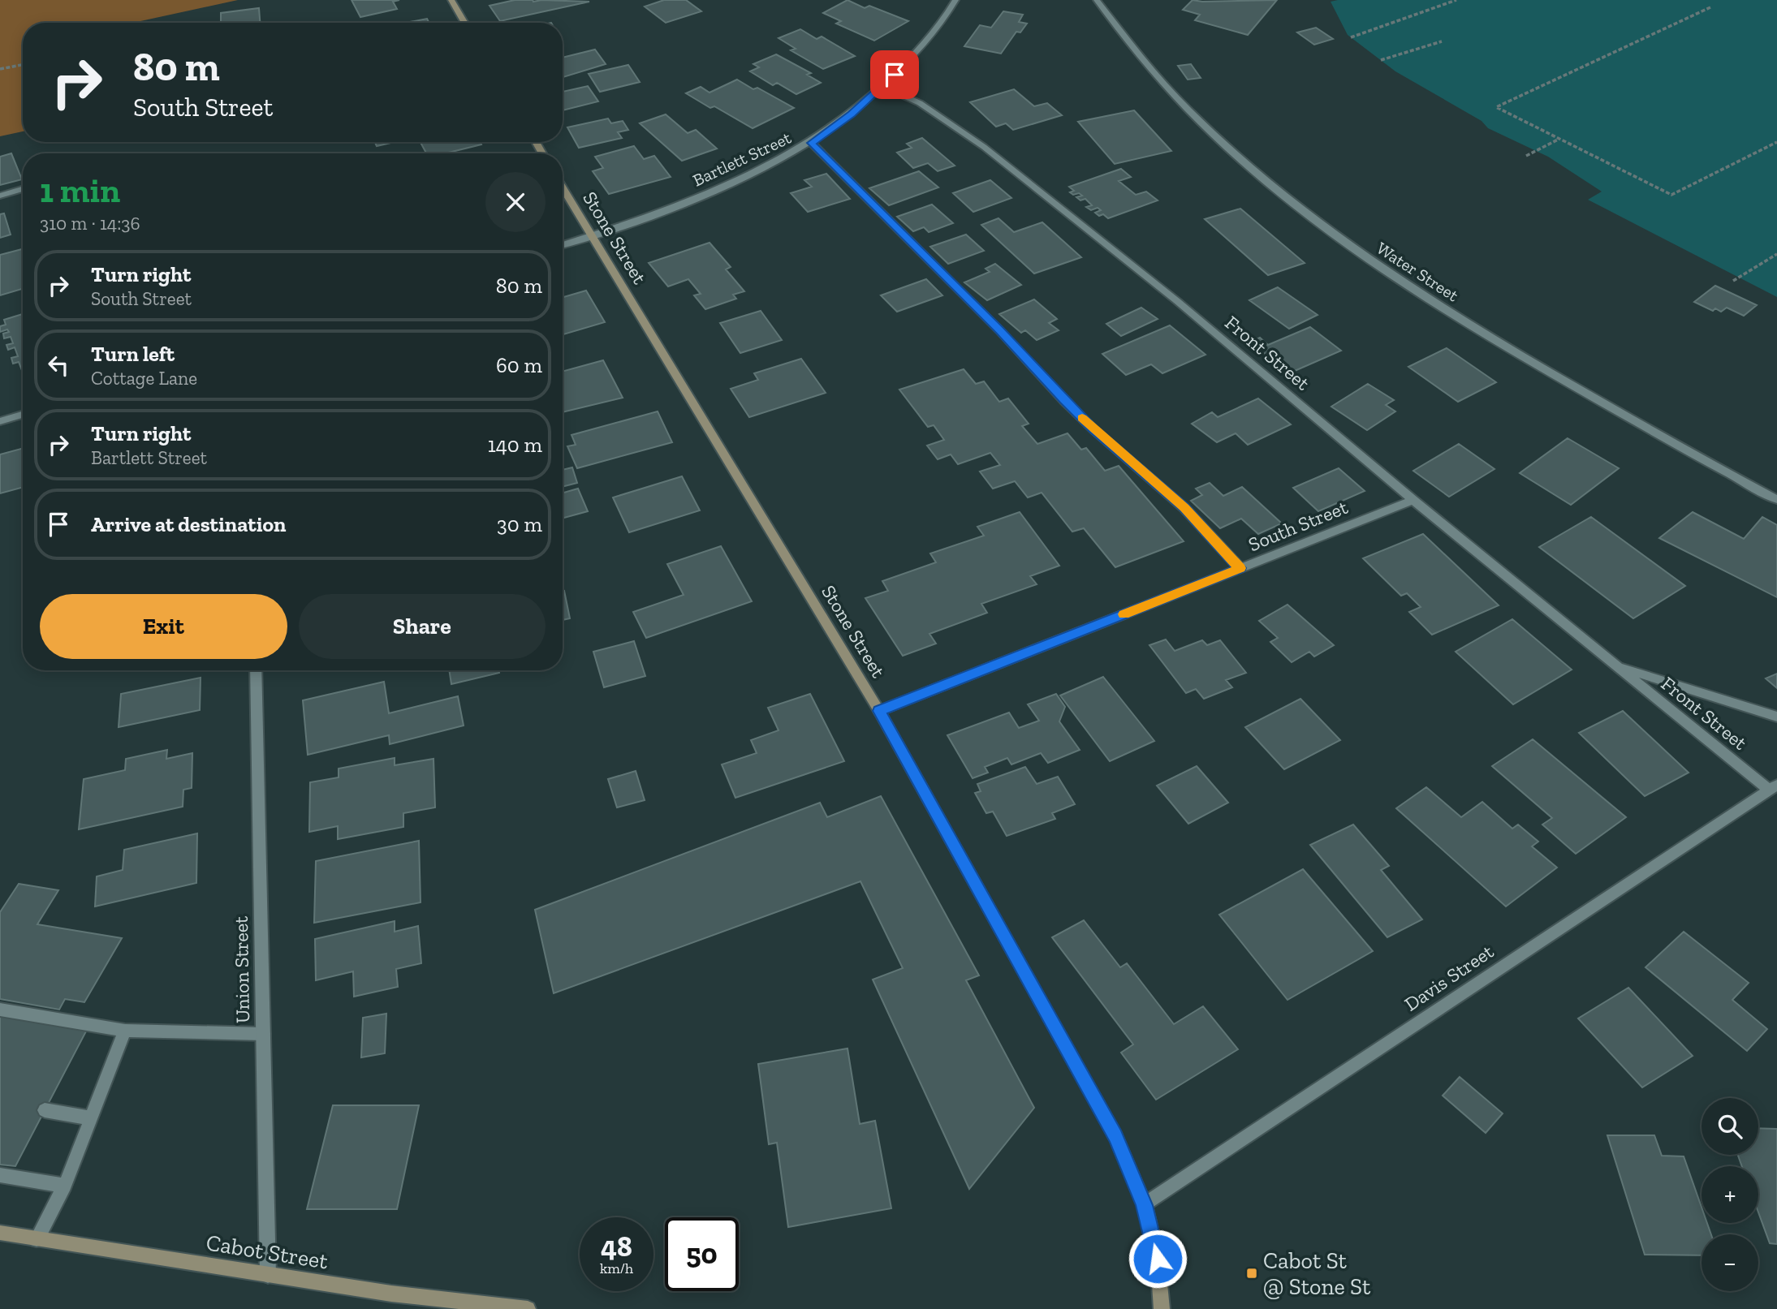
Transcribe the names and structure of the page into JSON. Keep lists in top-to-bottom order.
{
  "streets": {
    "main road": ["Stone Street", "Cabot Street"],
    "street": [
      "Bartlett Street",
      "Water Street",
      "Front Street",
      "South Street",
      "Union Street",
      "Davis Street"
    ]
  },
  "crossings": [
    ["Bartlett Street", "Stone Street"],
    ["Bartlett Street", "Front Street"],
    ["Stone Street", "South Street"],
    ["Stone Street", "Davis Street"],
    ["Front Street", "South Street"],
    ["Front Street", "Davis Street"],
    ["Union Street", "Cabot Street"]
  ],
  "places": {
    "transit": ["Cabot St @ Stone St"]
  },
  "page": {
    "turn": ["80 m", "South Street"],
    "heading": ["1 min", "310 m · 14:36"],
    "list": [
      {
        "name": "Turn right",
        "note": "South Street",
        "value": "80 m"
      },
      {
        "name": "Turn left",
        "note": "Cottage Lane",
        "value": "60 m"
      },
      {
        "name": "Turn right",
        "note": "Bartlett Street",
        "value": "140 m"
      },
      {
        "name": "Arrive at destination",
        "value": "30 m"
      }
    ],
    "buttons": ["Exit", "Share"],
    "map_buttons": ["+", "−"],
    "speed": "48 km/h",
    "limit": "50"
  }
}
